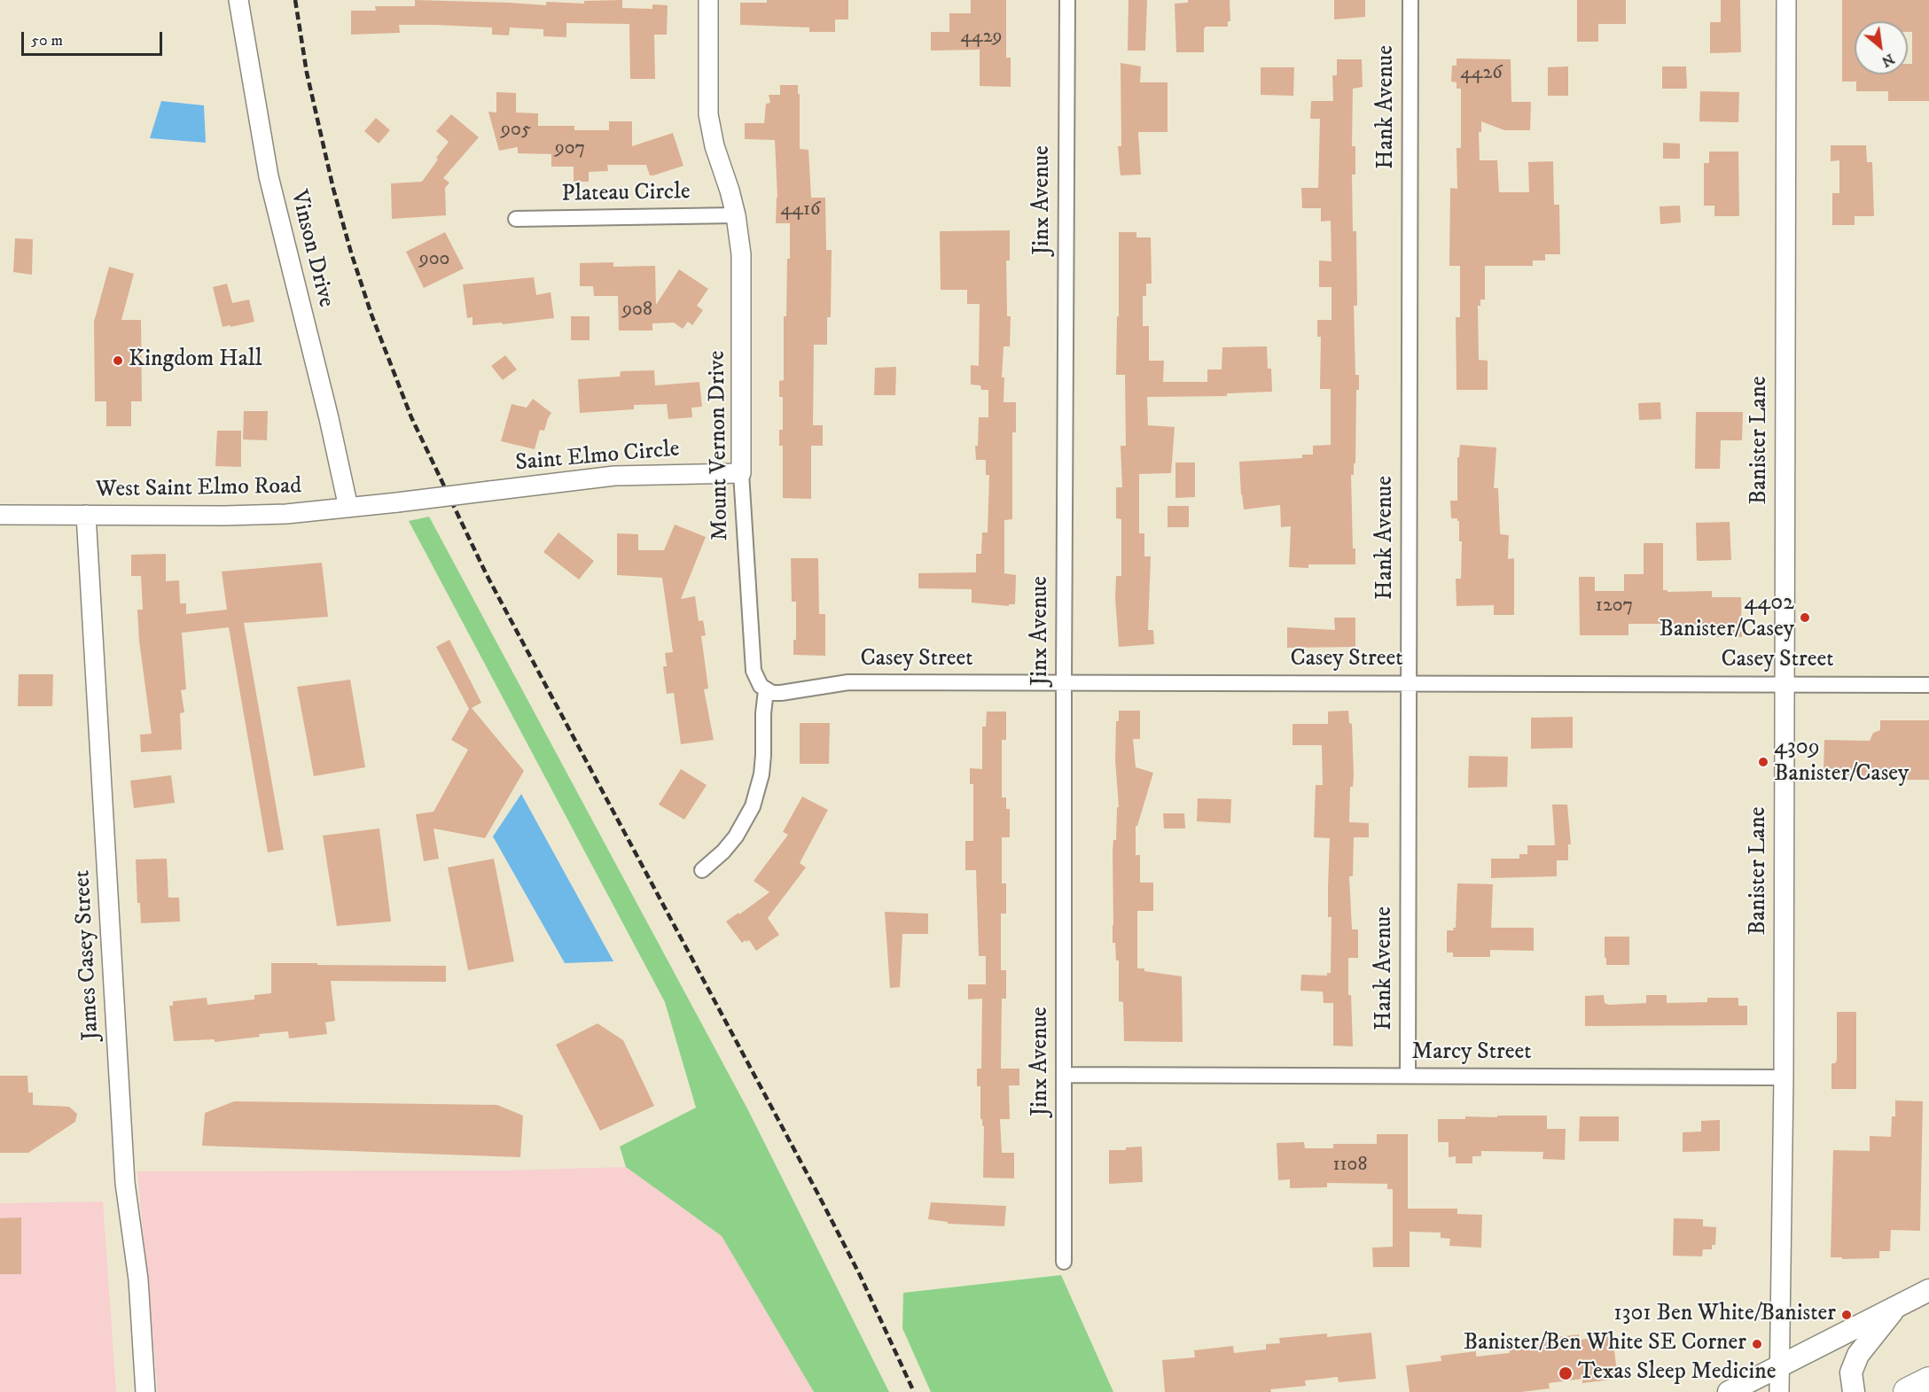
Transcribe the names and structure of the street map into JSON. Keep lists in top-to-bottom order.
{
  "streets": {
    "street": [
      "Hank Avenue",
      "Plateau Circle",
      "Jinx Avenue",
      "Vinson Drive",
      "Banister Lane",
      "Mount Vernon Drive",
      "Saint Elmo Circle",
      "West Saint Elmo Road",
      "Casey Street",
      "James Casey Street",
      "Marcy Street"
    ]
  },
  "crossings": [
    ["Hank Avenue", "Casey Street"],
    ["Hank Avenue", "Marcy Street"],
    ["Plateau Circle", "Mount Vernon Drive"],
    ["Jinx Avenue", "Casey Street"],
    ["Jinx Avenue", "Marcy Street"],
    ["Vinson Drive", "West Saint Elmo Road"],
    ["Banister Lane", "Casey Street"],
    ["Banister Lane", "Marcy Street"],
    ["Mount Vernon Drive", "Saint Elmo Circle"],
    ["Mount Vernon Drive", "Casey Street"],
    ["Saint Elmo Circle", "West Saint Elmo Road"],
    ["West Saint Elmo Road", "James Casey Street"]
  ],
  "places": [
    "Kingdom Hall",
    "4402 Banister/Casey",
    "4309 Banister/Casey",
    "1301 Ben White/Banister",
    "Banister/Ben White SE Corner",
    "Texas Sleep Medicine"
  ],
  "house_numbers": [
    "4429",
    "4426",
    "905",
    "907",
    "4416",
    "900",
    "908",
    "1207",
    "1108"
  ],
  "scale_bar": "50 m",
  "north": "bottom right"
}
